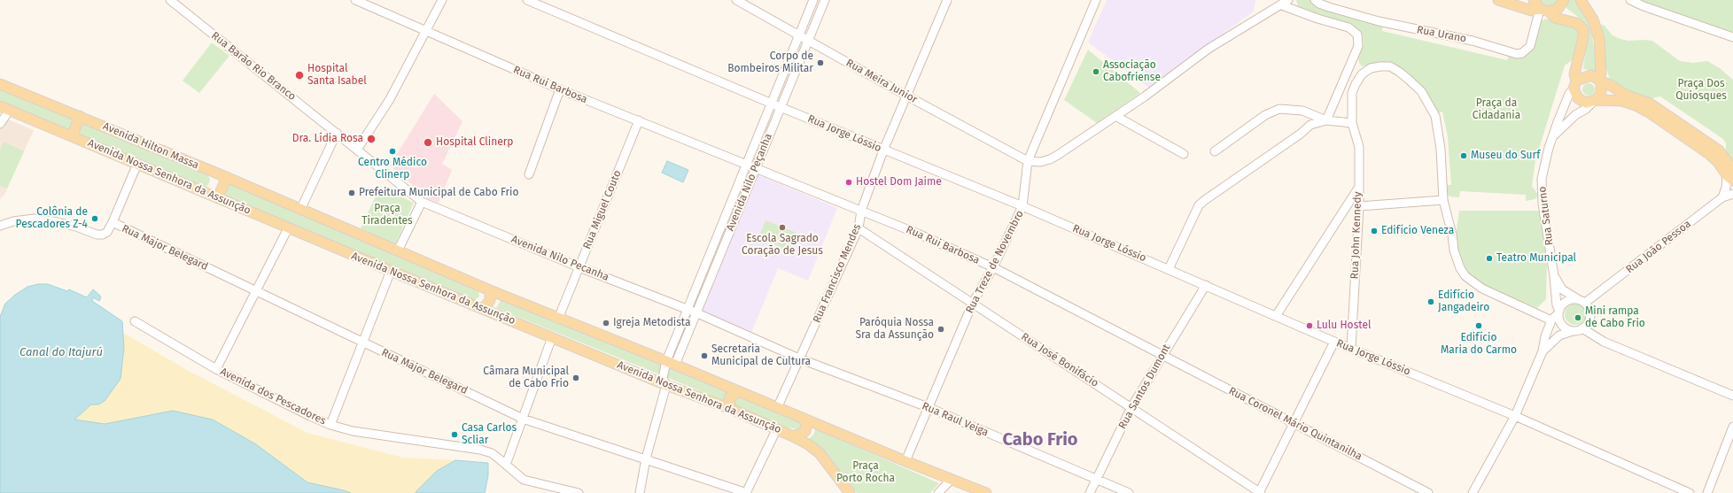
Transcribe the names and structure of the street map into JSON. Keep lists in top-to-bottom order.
{
  "streets": {
    "main road": ["Avenida Hilton Massa", "Avenida Nossa Senhora da Assunção"],
    "street": [
      "Rua Urano",
      "Rua Barão Rio Branco",
      "Rua Meira Junior",
      "Rua Rui Barbosa",
      "Rua Jorge Lóssio",
      "Avenida Nilo Peçanha",
      "Rua Miguel Couto",
      "Rua Saturno",
      "Rua John Kennedy",
      "Rua João Pessoa",
      "Rua Major Belegard",
      "Avenida Nilo Pecanha",
      "Rua Treze de Novembro",
      "Rua Francisco Mendes",
      "Rua José Bonifácio",
      "Rua Santos Dumont",
      "Avenida dos Pescadores",
      "Rua Raul Veiga",
      "Rua Coronel Mário Quintanilha"
    ]
  },
  "crossings": [
    ["Rua Barão Rio Branco", "Avenida Nilo Pecanha"],
    ["Rua Meira Junior", "Avenida Nilo Peçanha"],
    ["Rua Meira Junior", "Rua Treze de Novembro"],
    ["Rua Meira Junior", "Rua Francisco Mendes"],
    ["Rua Rui Barbosa", "Avenida Nilo Peçanha"],
    ["Rua Rui Barbosa", "Rua Miguel Couto"],
    ["Rua Rui Barbosa", "Rua Treze de Novembro"],
    ["Rua Rui Barbosa", "Rua Francisco Mendes"],
    ["Rua Rui Barbosa", "Rua Santos Dumont"],
    ["Rua Rui Barbosa", "Rua Coronel Mário Quintanilha"],
    ["Rua Jorge Lóssio", "Avenida Nilo Peçanha"],
    ["Rua Jorge Lóssio", "Rua John Kennedy"],
    ["Rua Jorge Lóssio", "Rua Treze de Novembro"],
    ["Rua Jorge Lóssio", "Rua Francisco Mendes"],
    ["Rua Jorge Lóssio", "Rua Santos Dumont"],
    ["Avenida Hilton Massa", "Avenida Nossa Senhora da Assunção"],
    ["Avenida Nossa Senhora da Assunção", "Avenida Nilo Peçanha"],
    ["Avenida Nossa Senhora da Assunção", "Rua Miguel Couto"],
    ["Avenida Nossa Senhora da Assunção", "Rua Treze de Novembro"],
    ["Avenida Nossa Senhora da Assunção", "Rua Francisco Mendes"],
    ["Avenida Nilo Peçanha", "Avenida Nilo Pecanha"],
    ["Rua Miguel Couto", "Avenida Nilo Pecanha"],
    ["Rua Saturno", "Rua João Pessoa"],
    ["Avenida Nilo Pecanha", "Rua Francisco Mendes"],
    ["Avenida Nilo Pecanha", "Rua Raul Veiga"],
    ["Rua Treze de Novembro", "Rua José Bonifácio"],
    ["Rua Treze de Novembro", "Rua Raul Veiga"],
    ["Rua Francisco Mendes", "Rua José Bonifácio"],
    ["Rua Francisco Mendes", "Rua Raul Veiga"],
    ["Rua José Bonifácio", "Rua Santos Dumont"],
    ["Rua Santos Dumont", "Rua Raul Veiga"],
    ["Rua Santos Dumont", "Rua Coronel Mário Quintanilha"]
  ],
  "districts": ["Cabo Frio"],
  "water": ["Canal do Itajurú"],
  "parks": [
    "Praça Dos Quiosques",
    "Praça da Cidadania",
    "Praça Tiradentes",
    "Praça Porto Rocha"
  ],
  "places": [
    "Corpo de Bombeiros Militar",
    "Associação Cabofriense",
    "Hospital Santa Isabel",
    "Dra. Lídia Rosa",
    "Hospital Clinerp",
    "Centro Médico Clinerp",
    "Museu do Surf",
    "Hostel Dom Jaime",
    "Prefeitura Municipal de Cabo Frio",
    "Colônia de Pescadores Z-4",
    "Escola Sagrado Coração de Jesus",
    "Edifício Veneza",
    "Teatro Municipal",
    "Edifício Jangadeiro",
    "Mini rampa de Cabo Frio",
    "Igreja Metodista",
    "Lulu Hostel",
    "Edifício Maria do Carmo",
    "Paróquia Nossa Sra da Assunção",
    "Secretaria Municipal de Cultura",
    "Câmara Municipal de Cabo Frio",
    "Casa Carlos Scliar"
  ]
}
